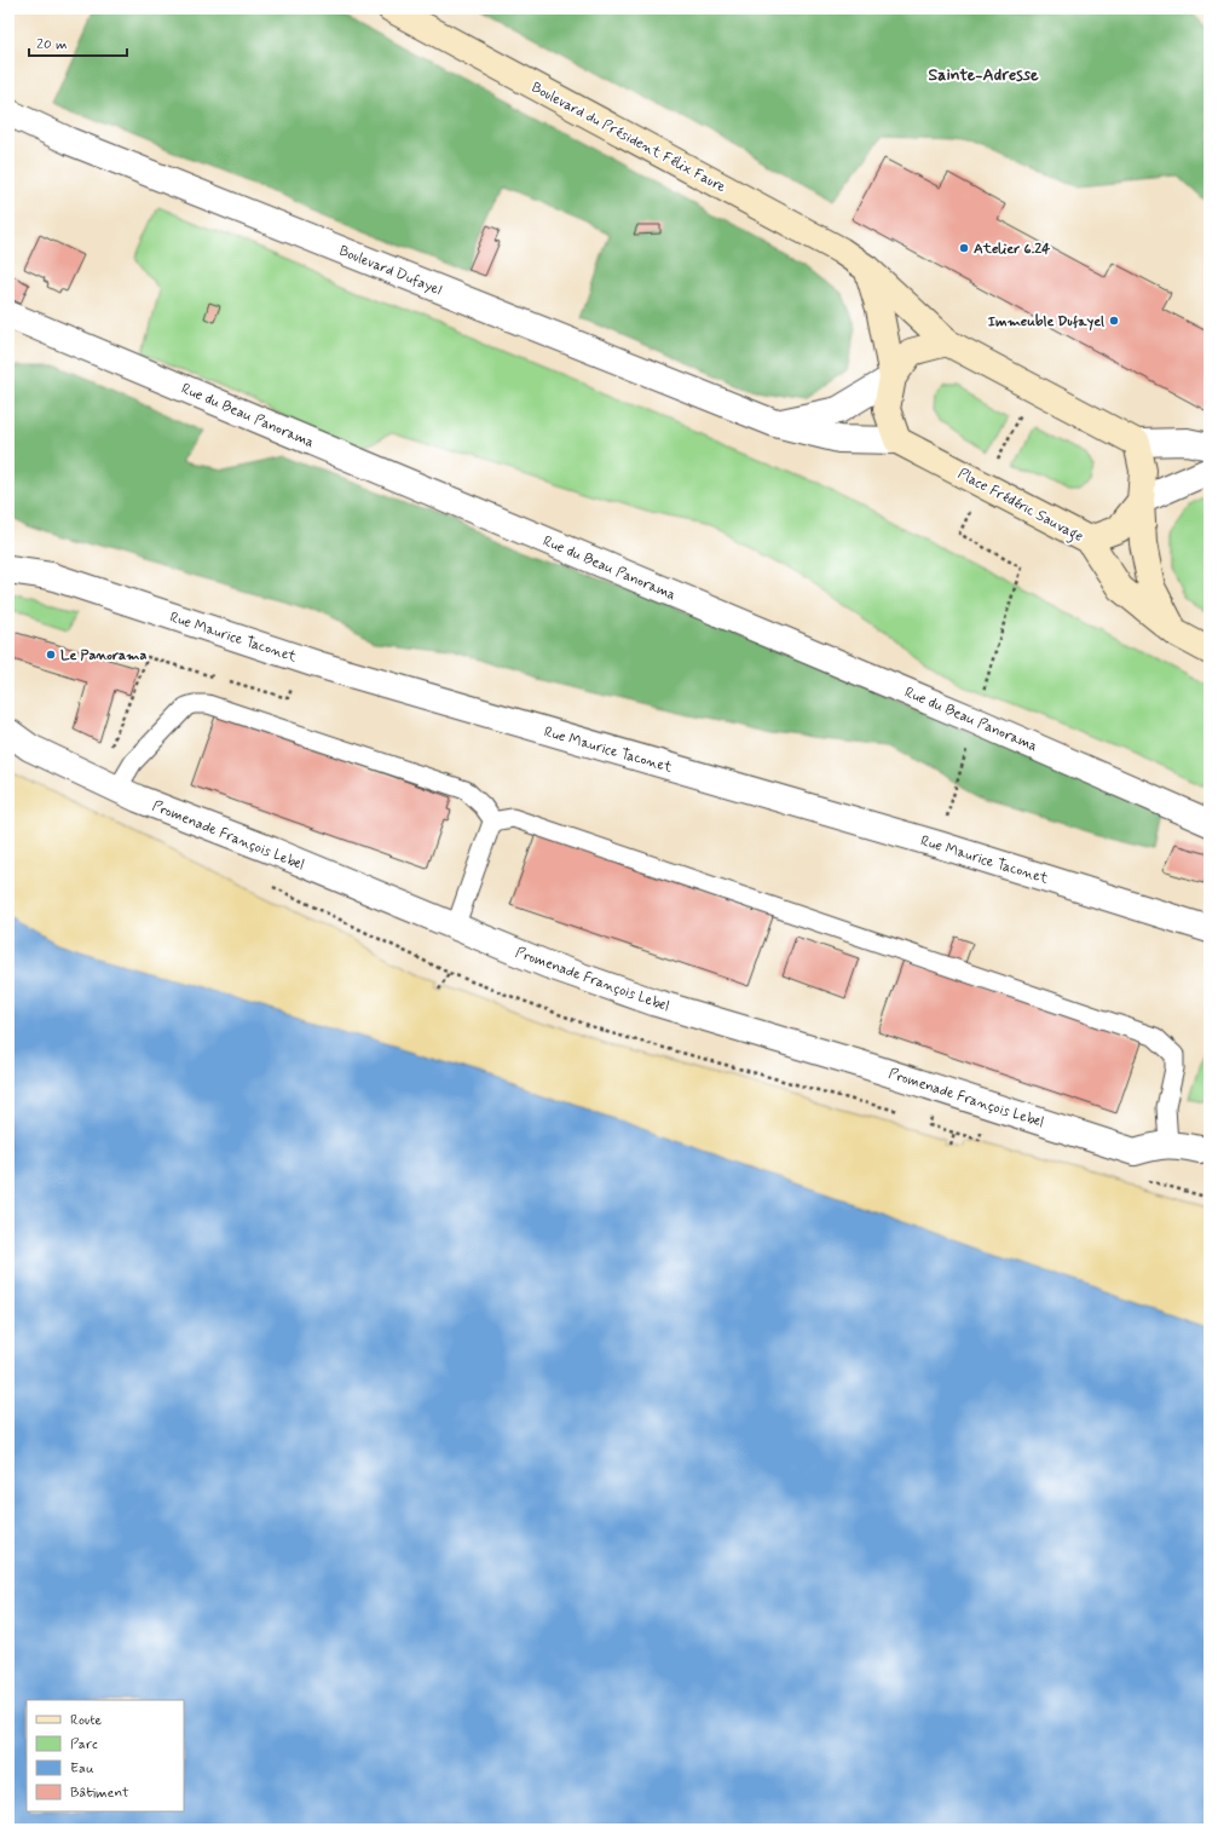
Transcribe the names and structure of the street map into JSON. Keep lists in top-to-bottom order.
{
  "streets": {
    "street": [
      "Boulevard du Président Félix Faure",
      "Boulevard Dufayel",
      "Rue du Beau Panorama",
      "Place Frédéric Sauvage",
      "Rue Maurice Taconet",
      "Promenade François Lebel"
    ]
  },
  "crossings": [
    ["Boulevard Dufayel", "Place Frédéric Sauvage"]
  ],
  "districts": ["Sainte-Adresse"],
  "places": ["Atelier 6.24", "Immeuble Dufayel", "Le Panorama"],
  "legend": [
    "Route",
    "Parc",
    "Eau",
    "Bâtiment"
  ],
  "scale_bar": "20 m"
}
